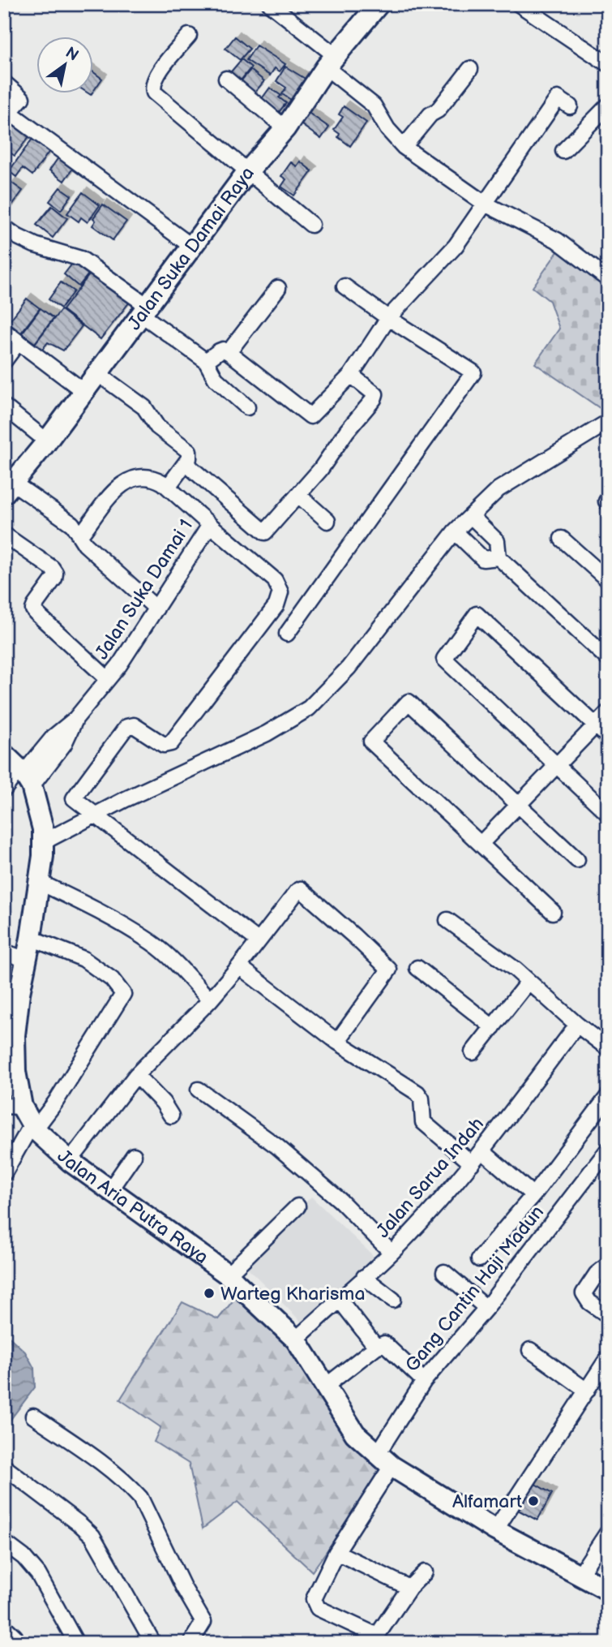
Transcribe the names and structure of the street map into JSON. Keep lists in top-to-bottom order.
{
  "streets": {
    "main road": ["Jalan Suka Damai Raya", "Jalan Aria Putra Raya"],
    "street": ["Jalan Suka Damai 1", "Jalan Sarua Indah", "Gang Cantin Haji Madun"]
  },
  "crossings": [
    ["Jalan Suka Damai 1", "Jalan Aria Putra Raya"],
    ["Jalan Sarua Indah", "Jalan Aria Putra Raya"],
    ["Jalan Aria Putra Raya", "Gang Cantin Haji Madun"]
  ],
  "places": ["Warteg Kharisma", "Alfamart"],
  "north": "top right"
}
